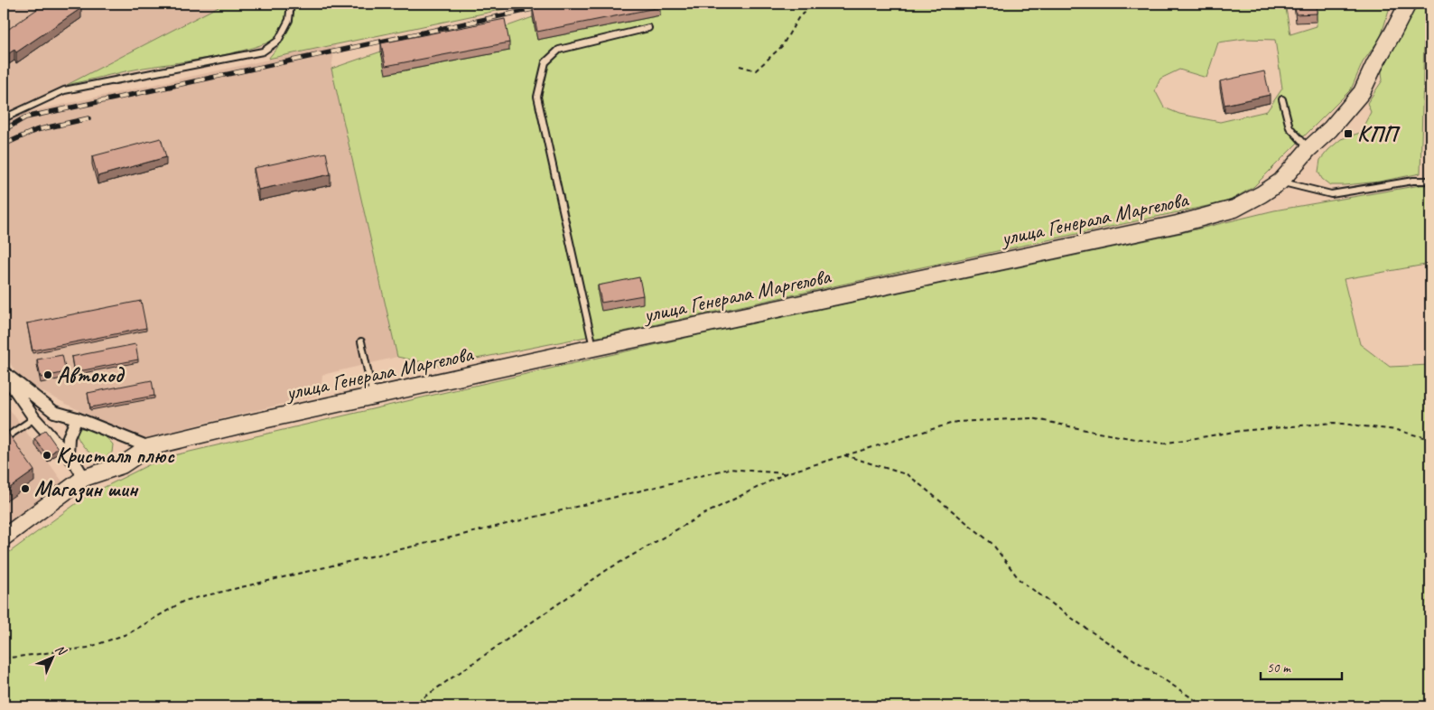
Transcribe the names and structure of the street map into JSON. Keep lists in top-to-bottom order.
{
  "streets": {
    "main road": ["улица Генерала Маргелова"]
  },
  "places": {
    "transit": ["КПП"],
    "other": ["Автоход", "Кристалл плюс", "Магазин шин"]
  },
  "scale_bar": "50 m",
  "north": "top right"
}
